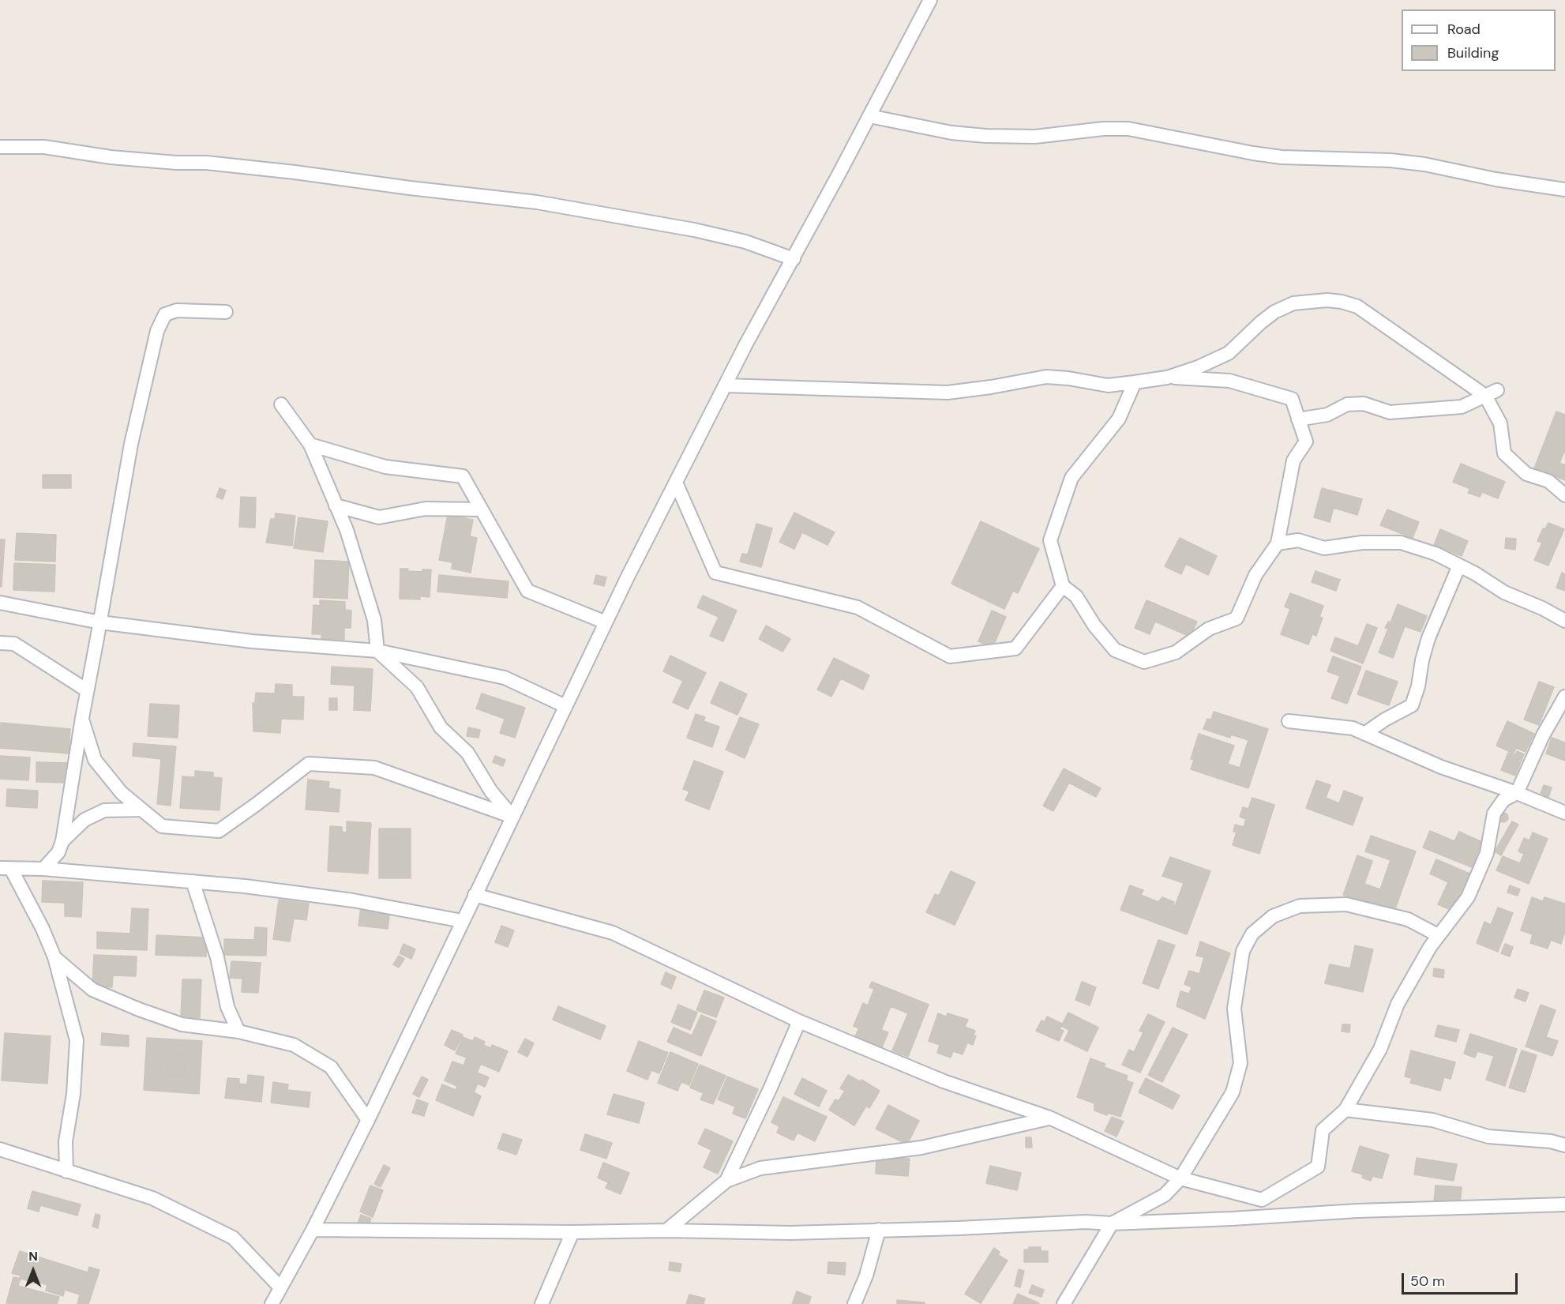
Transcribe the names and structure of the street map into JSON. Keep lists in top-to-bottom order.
{
  "legend": ["Road", "Building"],
  "scale_bar": "50 m",
  "north": "top"
}
